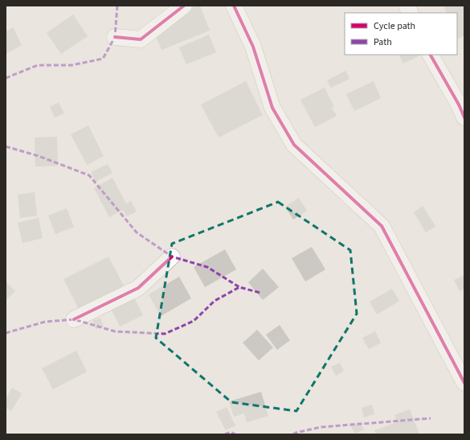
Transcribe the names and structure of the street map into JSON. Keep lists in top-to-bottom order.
{
  "legend": ["Cycle path", "Path"]
}
